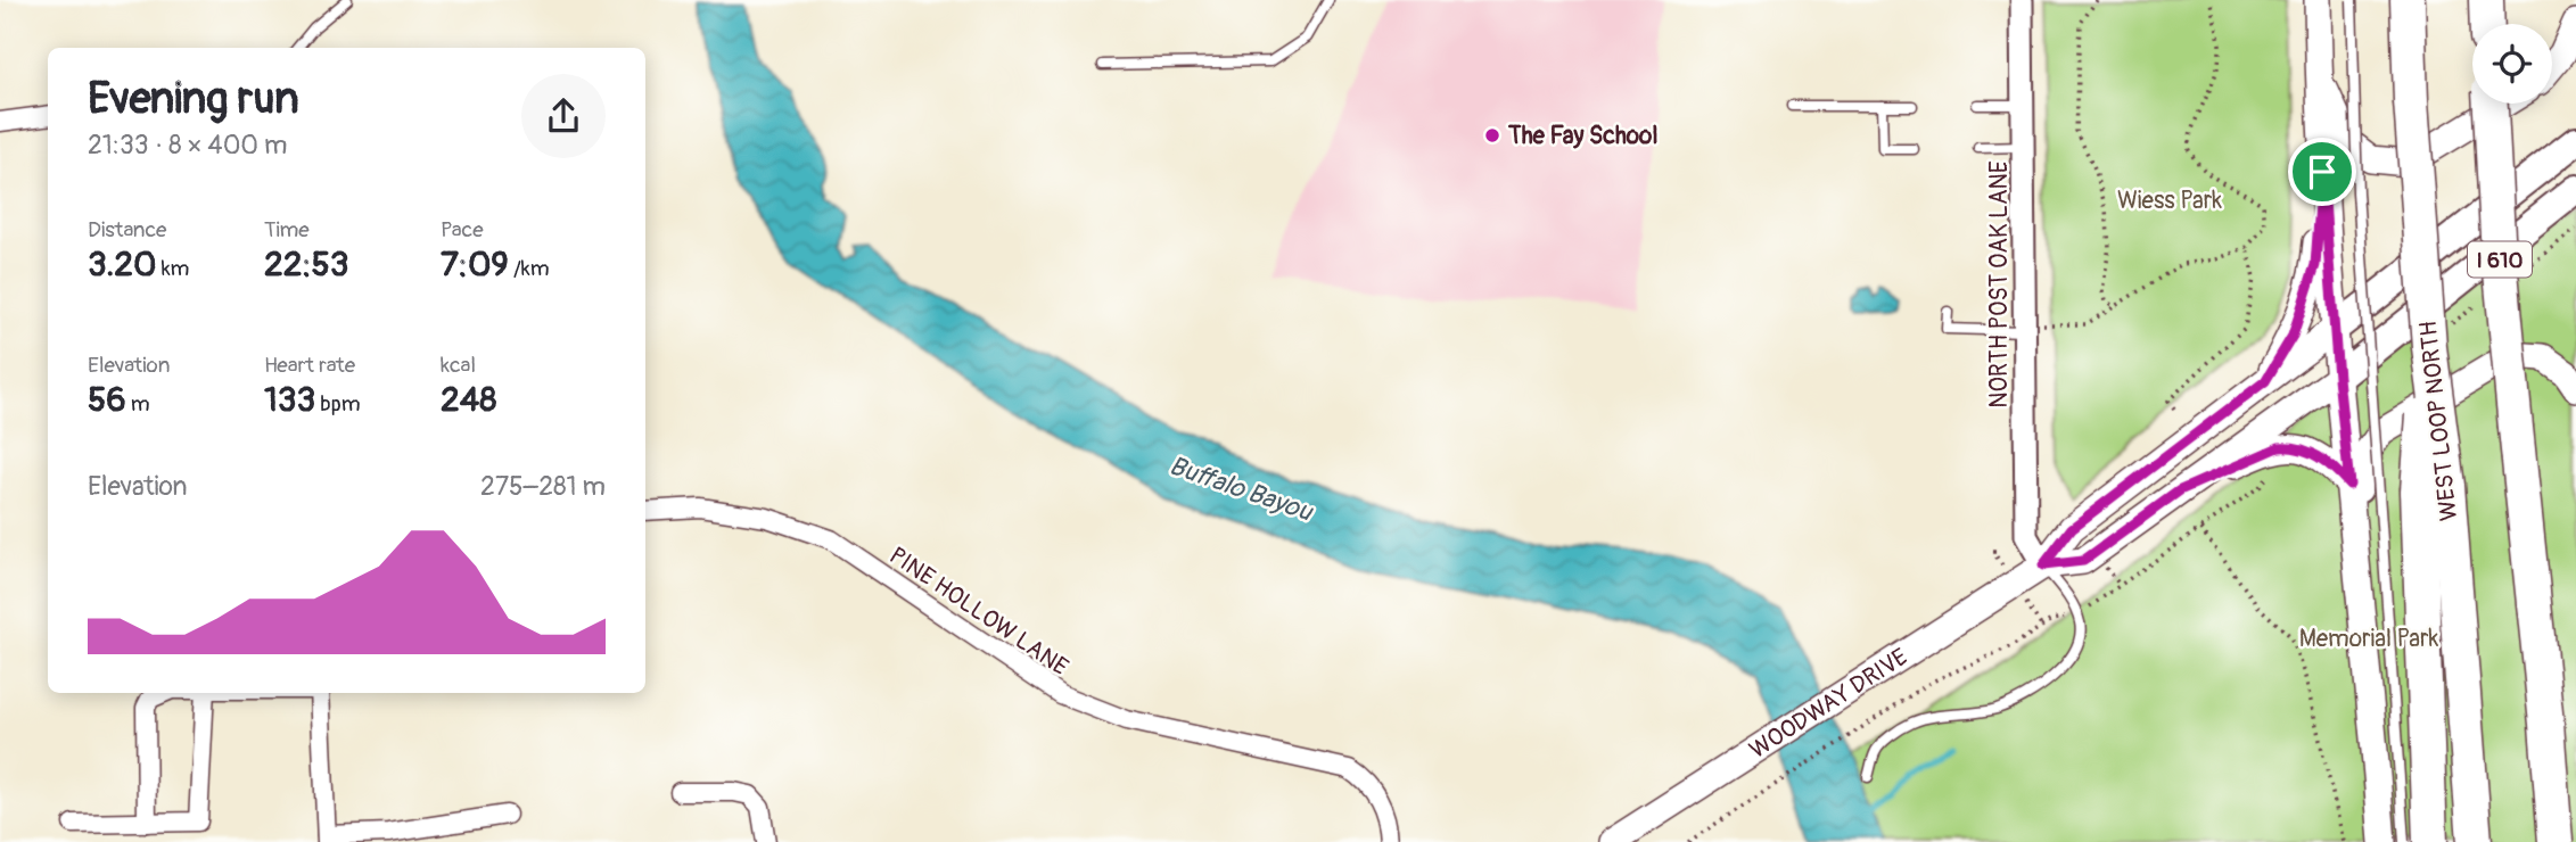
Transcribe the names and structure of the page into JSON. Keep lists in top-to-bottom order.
{
  "streets": {
    "highway": ["I 610", "WEST LOOP NORTH"],
    "main road": ["WOODWAY DRIVE"],
    "street": ["NORTH POST OAK LANE", "PINE HOLLOW LANE"]
  },
  "crossings": [
    ["NORTH POST OAK LANE", "WOODWAY DRIVE"]
  ],
  "water": ["Buffalo Bayou"],
  "parks": ["Wiess Park", "Memorial Park"],
  "places": ["The Fay School"],
  "page": {
    "heading": ["Evening run", "21:33 · 8 × 400 m"],
    "stats": [
      ["Distance", "3.20 km"],
      ["Time", "22:53"],
      ["Pace", "7:09 /km"],
      ["Elevation", "56 m"],
      ["Heart rate", "133 bpm"],
      ["kcal", "248"]
    ],
    "chart": ["Elevation", "275–281 m"]
  }
}
